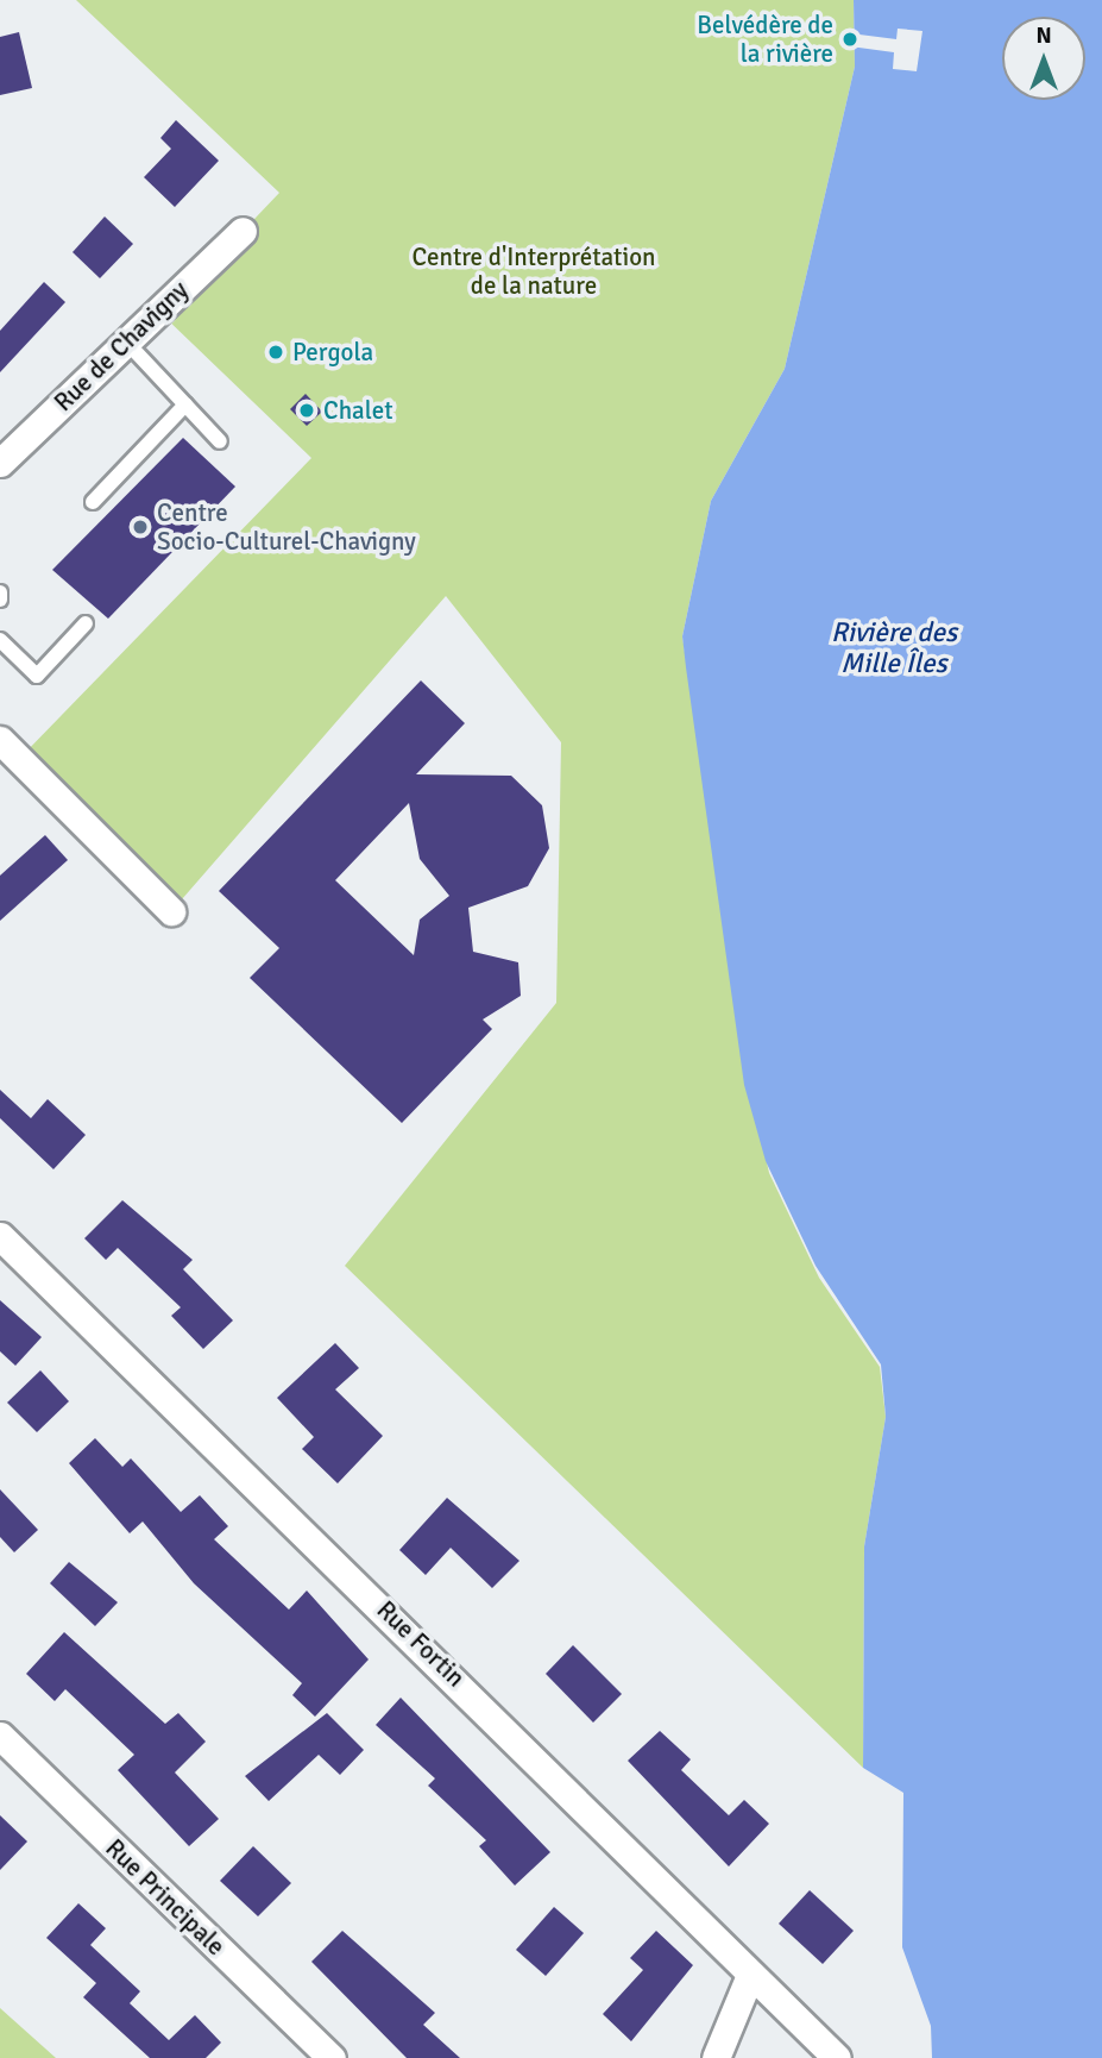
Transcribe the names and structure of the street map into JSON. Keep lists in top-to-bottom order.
{
  "streets": {
    "street": ["Rue de Chavigny", "Rue Fortin", "Rue Principale"]
  },
  "water": ["Rivière des Mille Îles"],
  "parks": ["Centre d'Interprétation de la nature"],
  "places": [
    "Belvédère de la rivière",
    "Pergola",
    "Chalet",
    "Centre Socio-Culturel-Chavigny"
  ],
  "north": "top"
}
